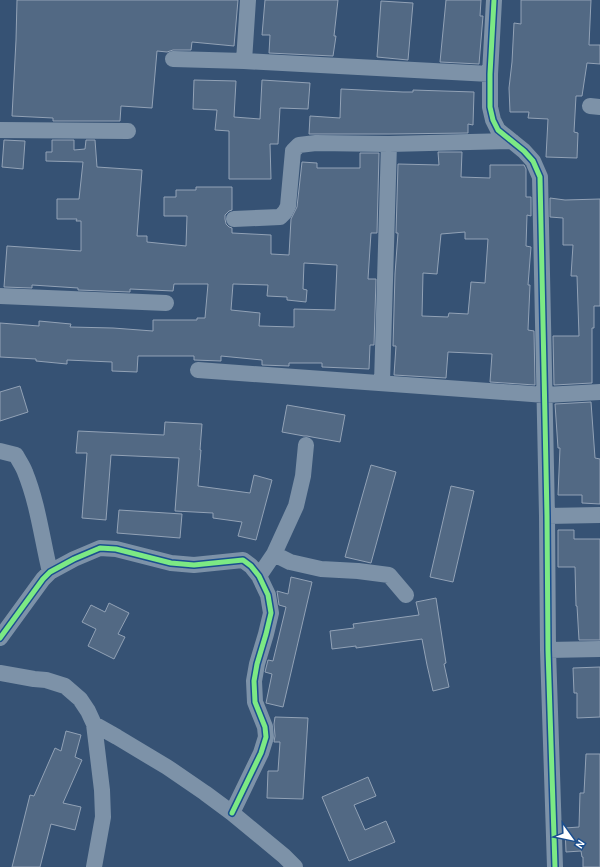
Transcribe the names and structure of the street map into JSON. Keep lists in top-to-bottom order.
{
  "north": "bottom right"
}
